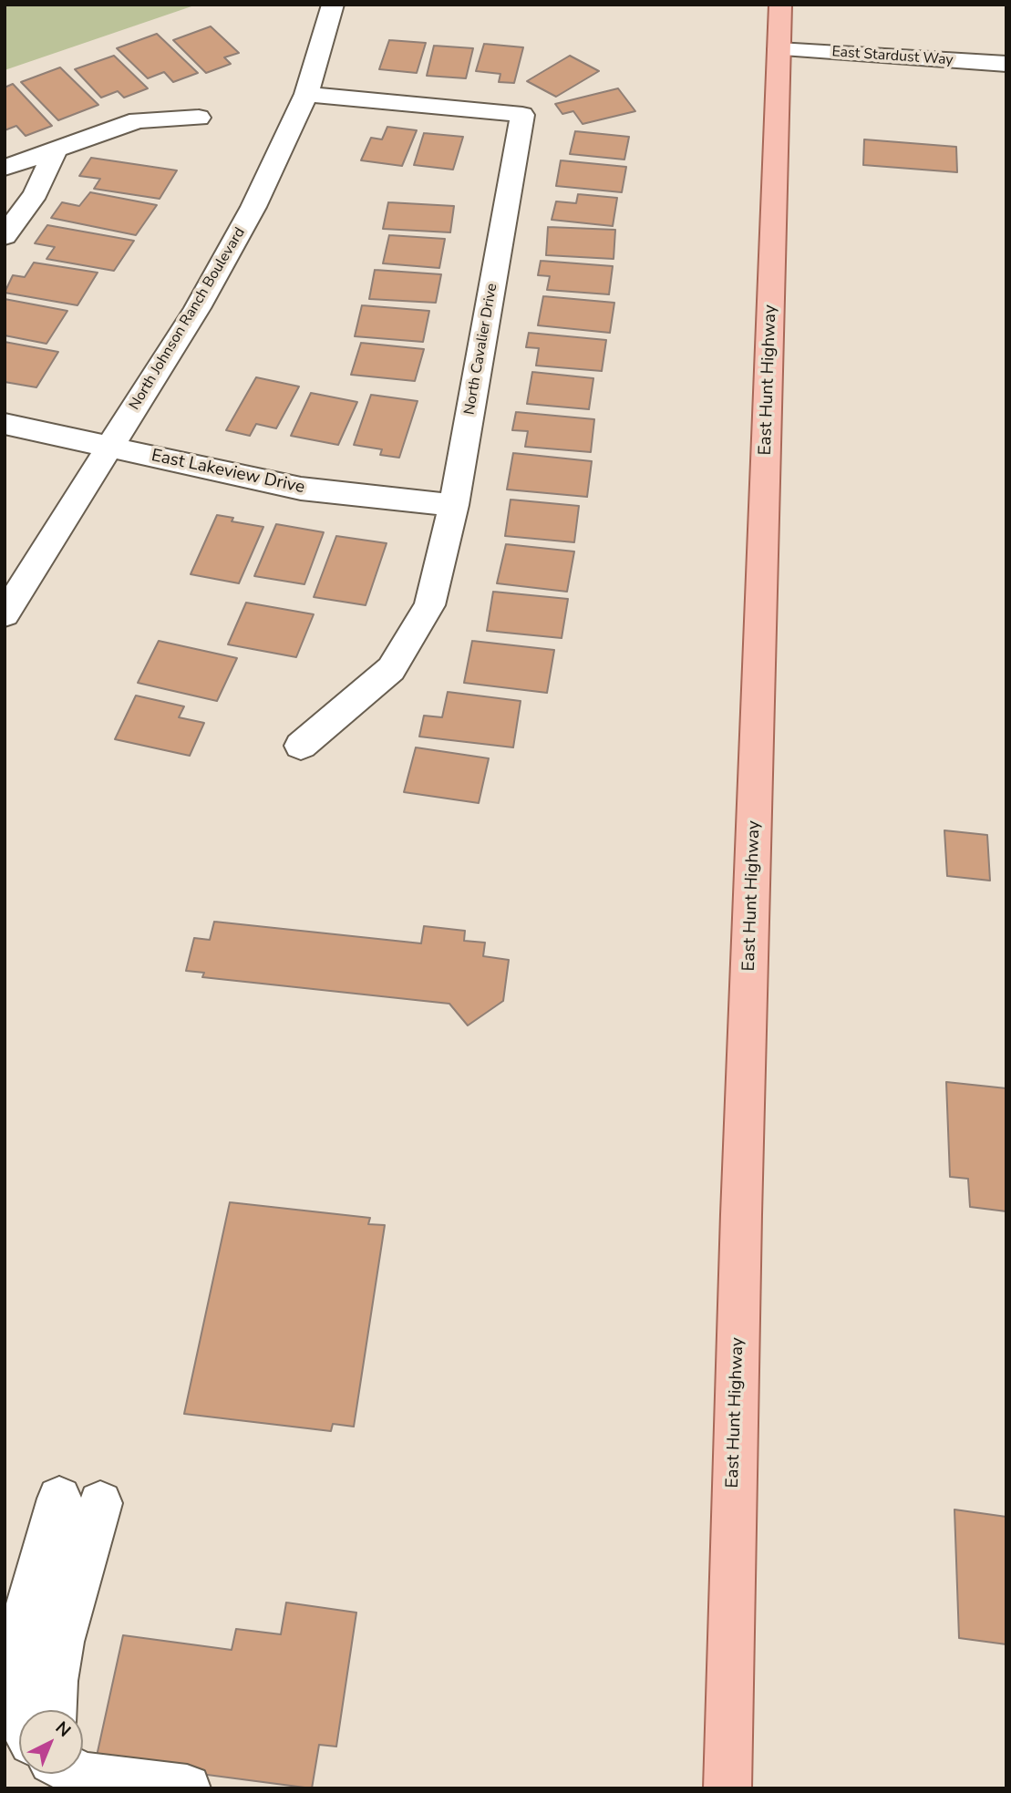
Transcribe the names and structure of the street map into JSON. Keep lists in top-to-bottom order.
{
  "streets": {
    "main road": ["East Hunt Highway"],
    "street": [
      "East Stardust Way",
      "North Johnson Ranch Boulevard",
      "North Cavalier Drive",
      "East Lakeview Drive"
    ]
  },
  "crossings": [
    ["East Stardust Way", "East Hunt Highway"],
    ["North Johnson Ranch Boulevard", "North Cavalier Drive"],
    ["North Johnson Ranch Boulevard", "East Lakeview Drive"],
    ["North Cavalier Drive", "East Lakeview Drive"]
  ],
  "north": "top right"
}
